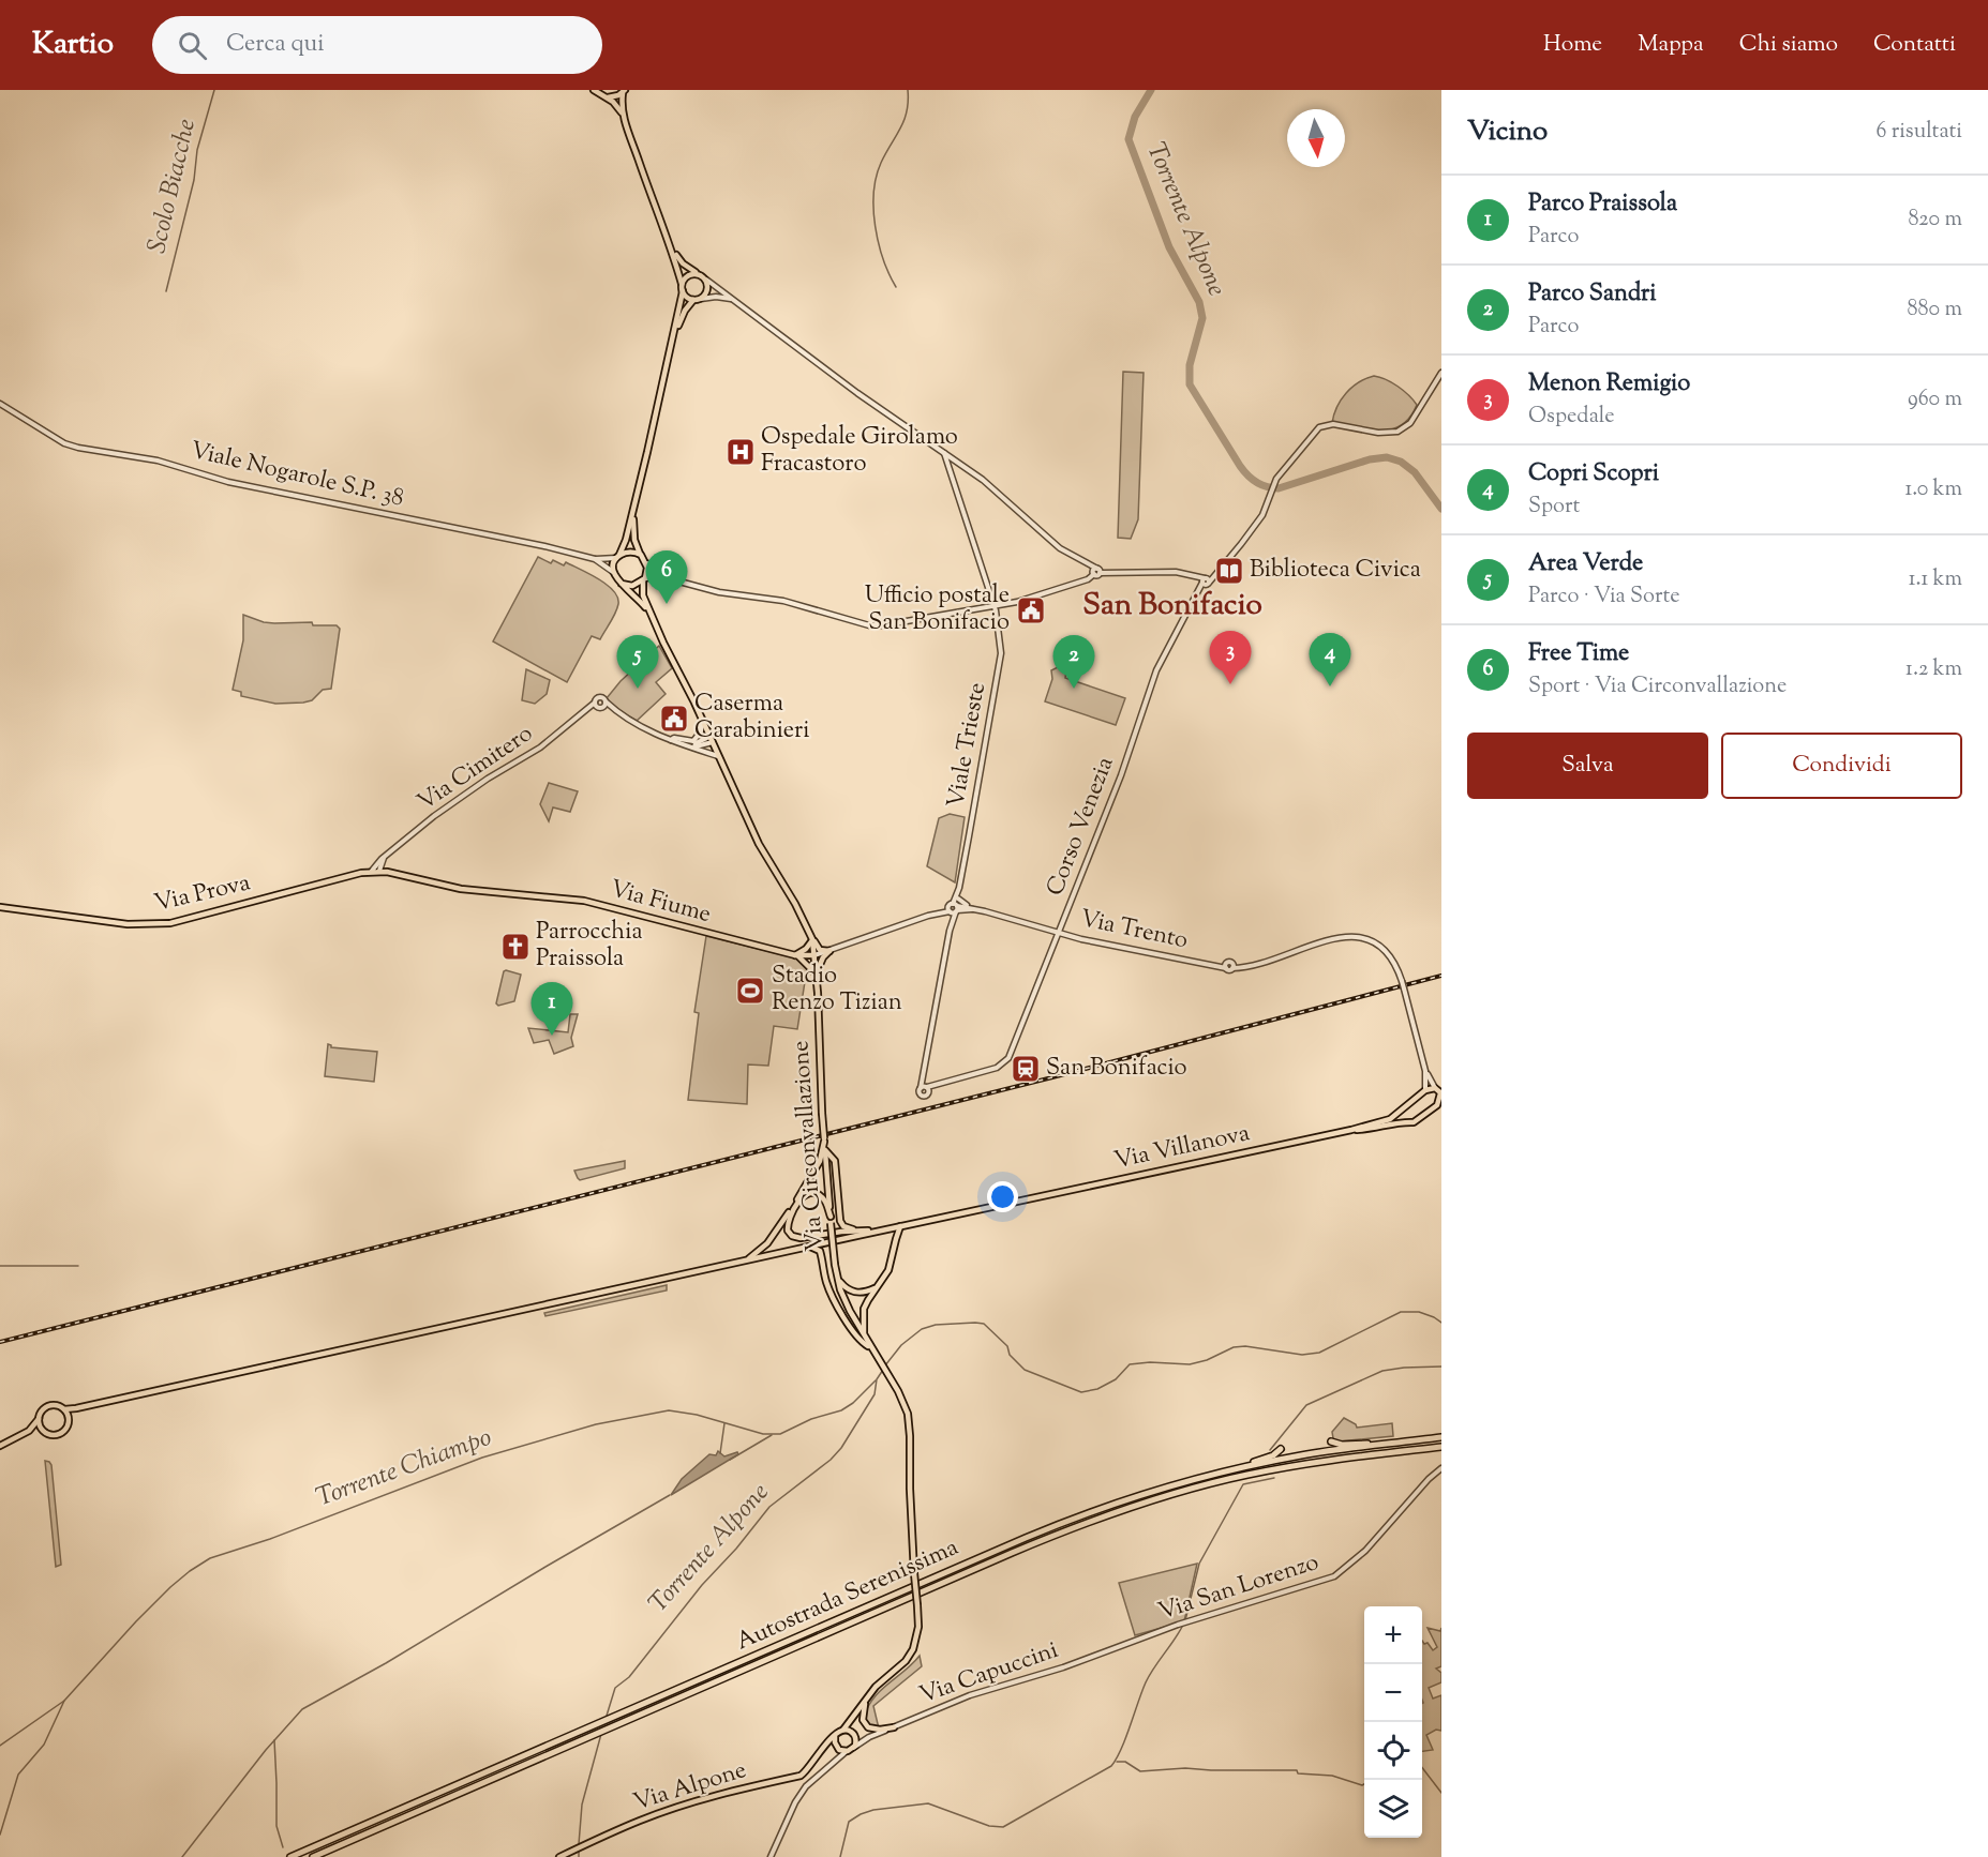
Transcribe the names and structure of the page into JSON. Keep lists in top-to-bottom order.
{
  "streets": {
    "highway": ["Autostrada Serenissima"],
    "main road": [
      "Via Prova",
      "Via Fiume",
      "Via Circonvallazione",
      "Via Villanova",
      "Via Alpone"
    ],
    "street": [
      "Viale Nogarole S.P. 38",
      "Viale Trieste",
      "Via Cimitero",
      "Corso Venezia",
      "Via Trento",
      "Via San Lorenzo",
      "Via Capuccini"
    ]
  },
  "crossings": [
    ["Viale Trieste", "Corso Venezia"],
    ["Viale Trieste", "Via Fiume"],
    ["Viale Trieste", "Via Trento"],
    ["Via Cimitero", "Via Prova"],
    ["Via Cimitero", "Via Fiume"],
    ["Corso Venezia", "Via Trento"],
    ["Via Prova", "Via Fiume"],
    ["Via Fiume", "Via Trento"],
    ["Via Fiume", "Via Circonvallazione"],
    ["Via San Lorenzo", "Via Capuccini"],
    ["Via Capuccini", "Via Alpone"]
  ],
  "districts": ["San Bonifacio"],
  "water": ["Scolo Biacche", "Torrente Alpone", "Torrente Chiampo"],
  "places": {
    "hospital": ["Ospedale Girolamo Fracastoro"],
    "library": ["Biblioteca Civica"],
    "public building": ["Ufficio postale San Bonifacio", "Caserma Carabinieri"],
    "church": ["Parrocchia Praissola"],
    "sports": ["Stadio Renzo Tizian"],
    "station": ["San Bonifacio"]
  },
  "north": "bottom",
  "page": {
    "header": "Kartio",
    "search": "Cerca qui",
    "nav": [
      "Home",
      "Mappa",
      "Chi siamo",
      "Contatti"
    ],
    "heading": ["Vicino", "6 risultati"],
    "list": [
      {
        "mark": "1",
        "name": "Parco Praissola",
        "note": "Parco",
        "value": "820 m"
      },
      {
        "mark": "2",
        "name": "Parco Sandri",
        "note": "Parco",
        "value": "880 m"
      },
      {
        "mark": "3",
        "name": "Menon Remigio",
        "note": "Ospedale",
        "value": "960 m"
      },
      {
        "mark": "4",
        "name": "Copri Scopri",
        "note": "Sport",
        "value": "1.0 km"
      },
      {
        "mark": "5",
        "name": "Area Verde",
        "note": "Parco · Via Sorte",
        "value": "1.1 km"
      },
      {
        "mark": "6",
        "name": "Free Time",
        "note": "Sport · Via Circonvallazione",
        "value": "1.2 km"
      }
    ],
    "pins": [
      "6",
      "3",
      "4",
      "2",
      "5",
      "1"
    ],
    "buttons": ["Salva", "Condividi"],
    "map_buttons": ["+", "−"]
  }
}
